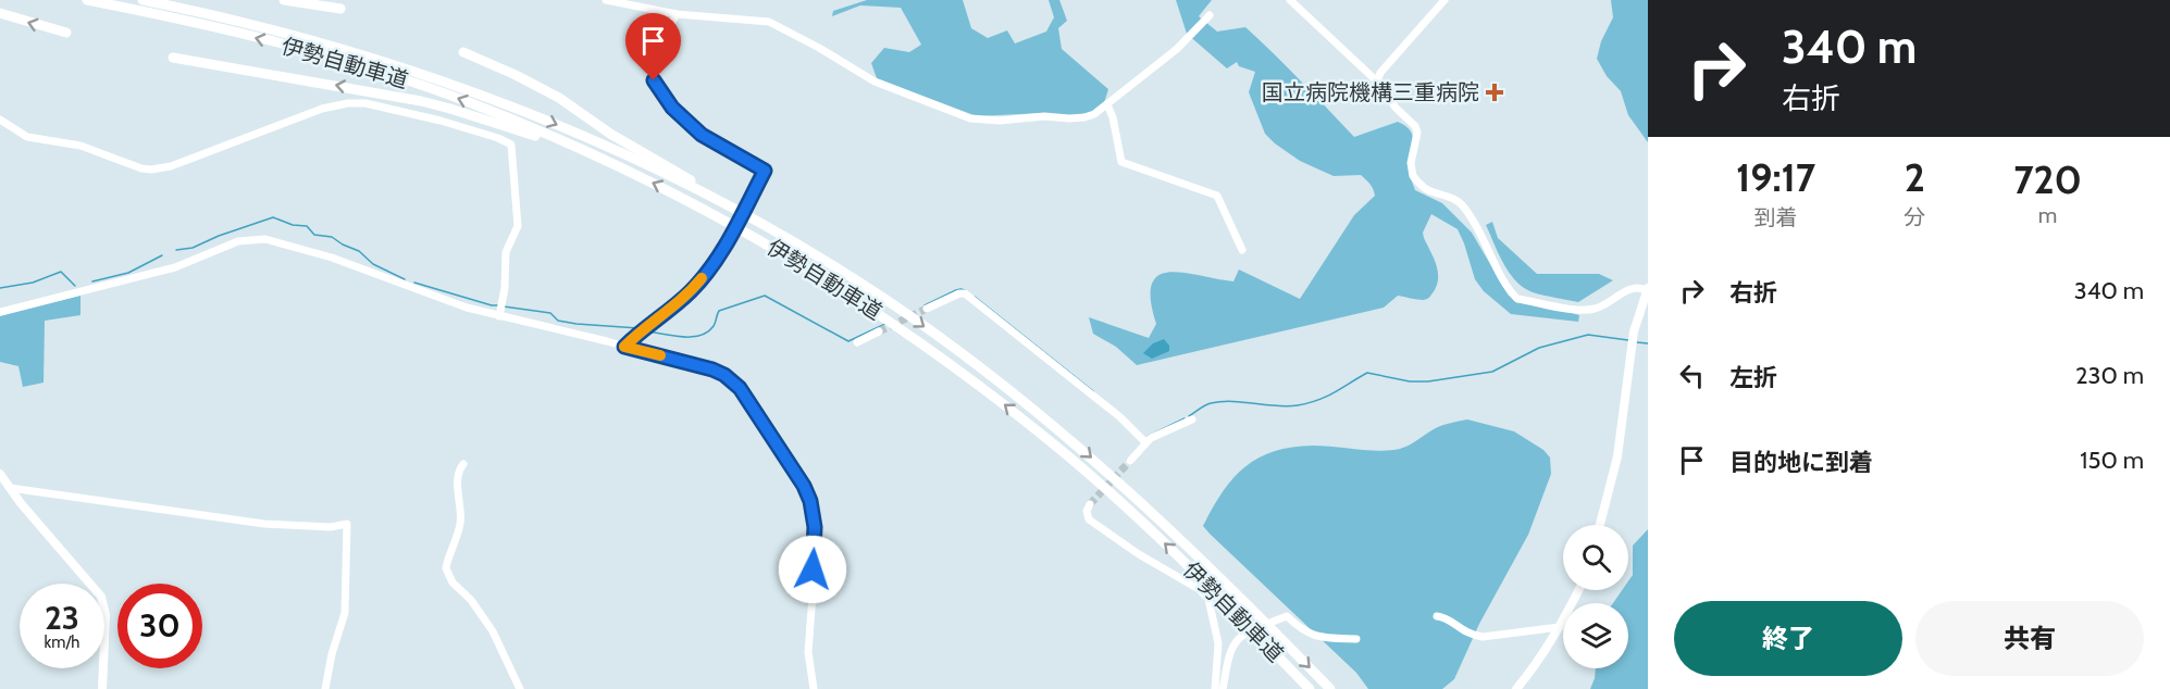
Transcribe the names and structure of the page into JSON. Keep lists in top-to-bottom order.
{
  "streets": {
    "highway": ["伊勢自動車道"]
  },
  "places": {
    "health": ["国立病院機構三重病院"]
  },
  "page": {
    "turn": ["340 m", "右折"],
    "eta": [
      "19:17",
      "到着",
      "2",
      "分",
      "720",
      "m"
    ],
    "list": [
      {
        "name": "右折",
        "value": "340 m"
      },
      {
        "name": "左折",
        "value": "230 m"
      },
      {
        "name": "目的地に到着",
        "value": "150 m"
      }
    ],
    "speed": "23 km/h",
    "limit": "30",
    "buttons": ["終了", "共有"]
  }
}
